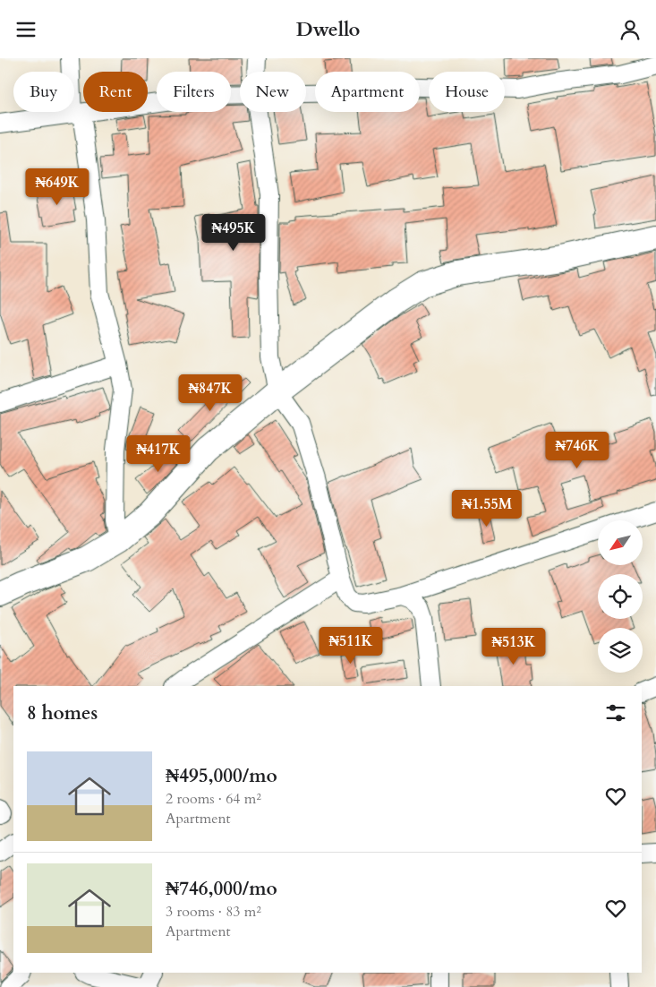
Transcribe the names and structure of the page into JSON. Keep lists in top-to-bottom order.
{
  "north": "bottom left",
  "page": {
    "header": "Dwello",
    "chip": [
      "Buy",
      "Rent",
      "Filters",
      "New",
      "Apartment",
      "House"
    ],
    "price": [
      "₦649K",
      "₦495K",
      "₦847K",
      "₦746K",
      "₦417K",
      "₦1.55M",
      "₦511K",
      "₦513K"
    ],
    "heading": "8 homes",
    "list": [
      {
        "name": "₦495,000/mo",
        "note": "2 rooms · 64 m² · Apartment"
      },
      {
        "name": "₦746,000/mo",
        "note": "3 rooms · 83 m² · Apartment"
      }
    ]
  }
}
